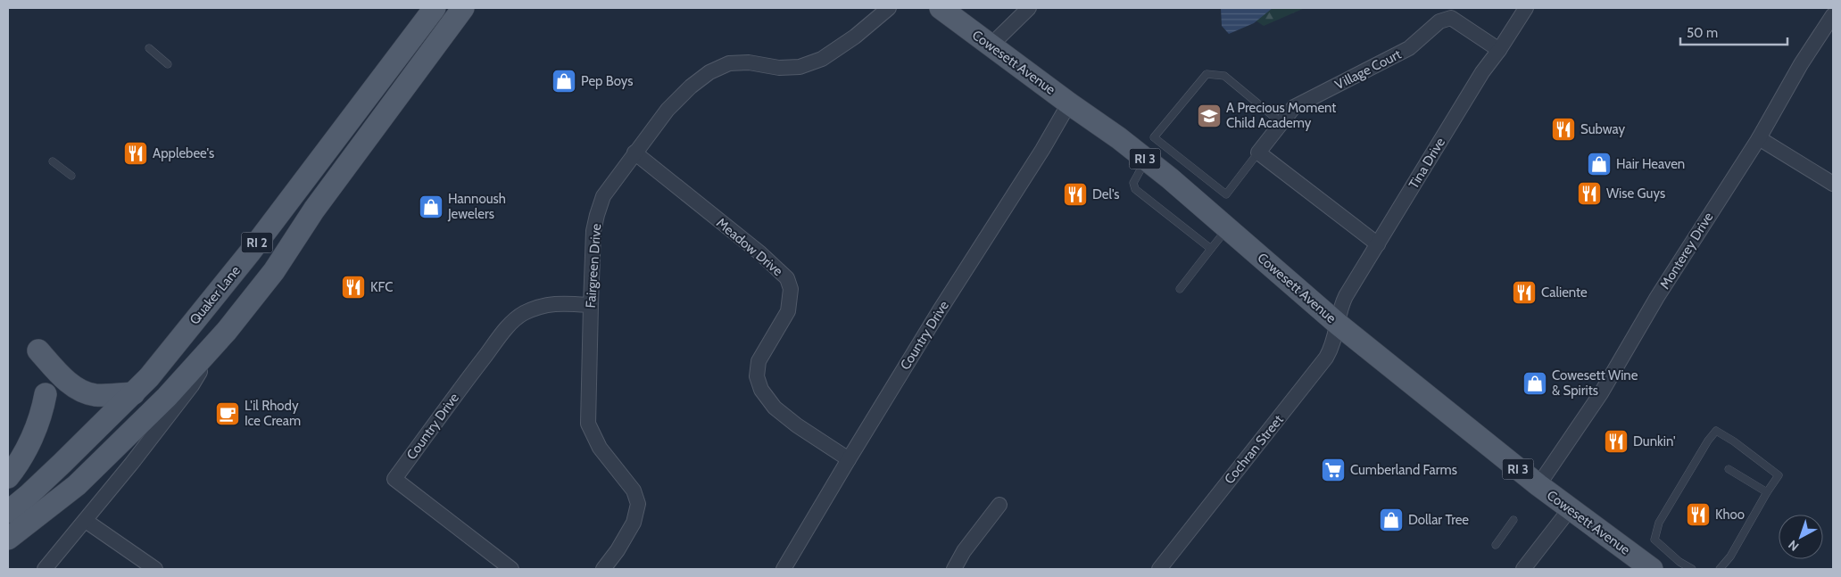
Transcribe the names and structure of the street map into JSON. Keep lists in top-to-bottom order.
{
  "streets": {
    "main road": [
      "Cowesett Avenue",
      "RI 3",
      "RI 2",
      "Quaker Lane"
    ],
    "street": [
      "Village Court",
      "Tina Drive",
      "Meadow Drive",
      "Monterey Drive",
      "Fairgreen Drive",
      "Country Drive",
      "Cochran Street"
    ]
  },
  "crossings": [
    ["Cowesett Avenue", "Tina Drive"],
    ["Cowesett Avenue", "Monterey Drive"],
    ["Cowesett Avenue", "Country Drive"],
    ["Cowesett Avenue", "Cochran Street"],
    ["Village Court", "Tina Drive"],
    ["Tina Drive", "Cochran Street"],
    ["Meadow Drive", "Fairgreen Drive"],
    ["Meadow Drive", "Country Drive"],
    ["Fairgreen Drive", "Country Drive"]
  ],
  "places": {
    "shop": [
      "Pep Boys",
      "Hair Heaven",
      "Hannoush Jewelers",
      "Cowesett Wine & Spirits",
      "Dollar Tree"
    ],
    "school or university": ["A Precious Moment Child Academy"],
    "restaurant": [
      "Subway",
      "Applebee's",
      "Wise Guys",
      "Del's",
      "KFC",
      "Caliente",
      "Dunkin'",
      "Khoo"
    ],
    "cafe": ["L'il Rhody Ice Cream"],
    "supermarket": ["Cumberland Farms"]
  },
  "scale_bar": "50 m",
  "north": "bottom left"
}
